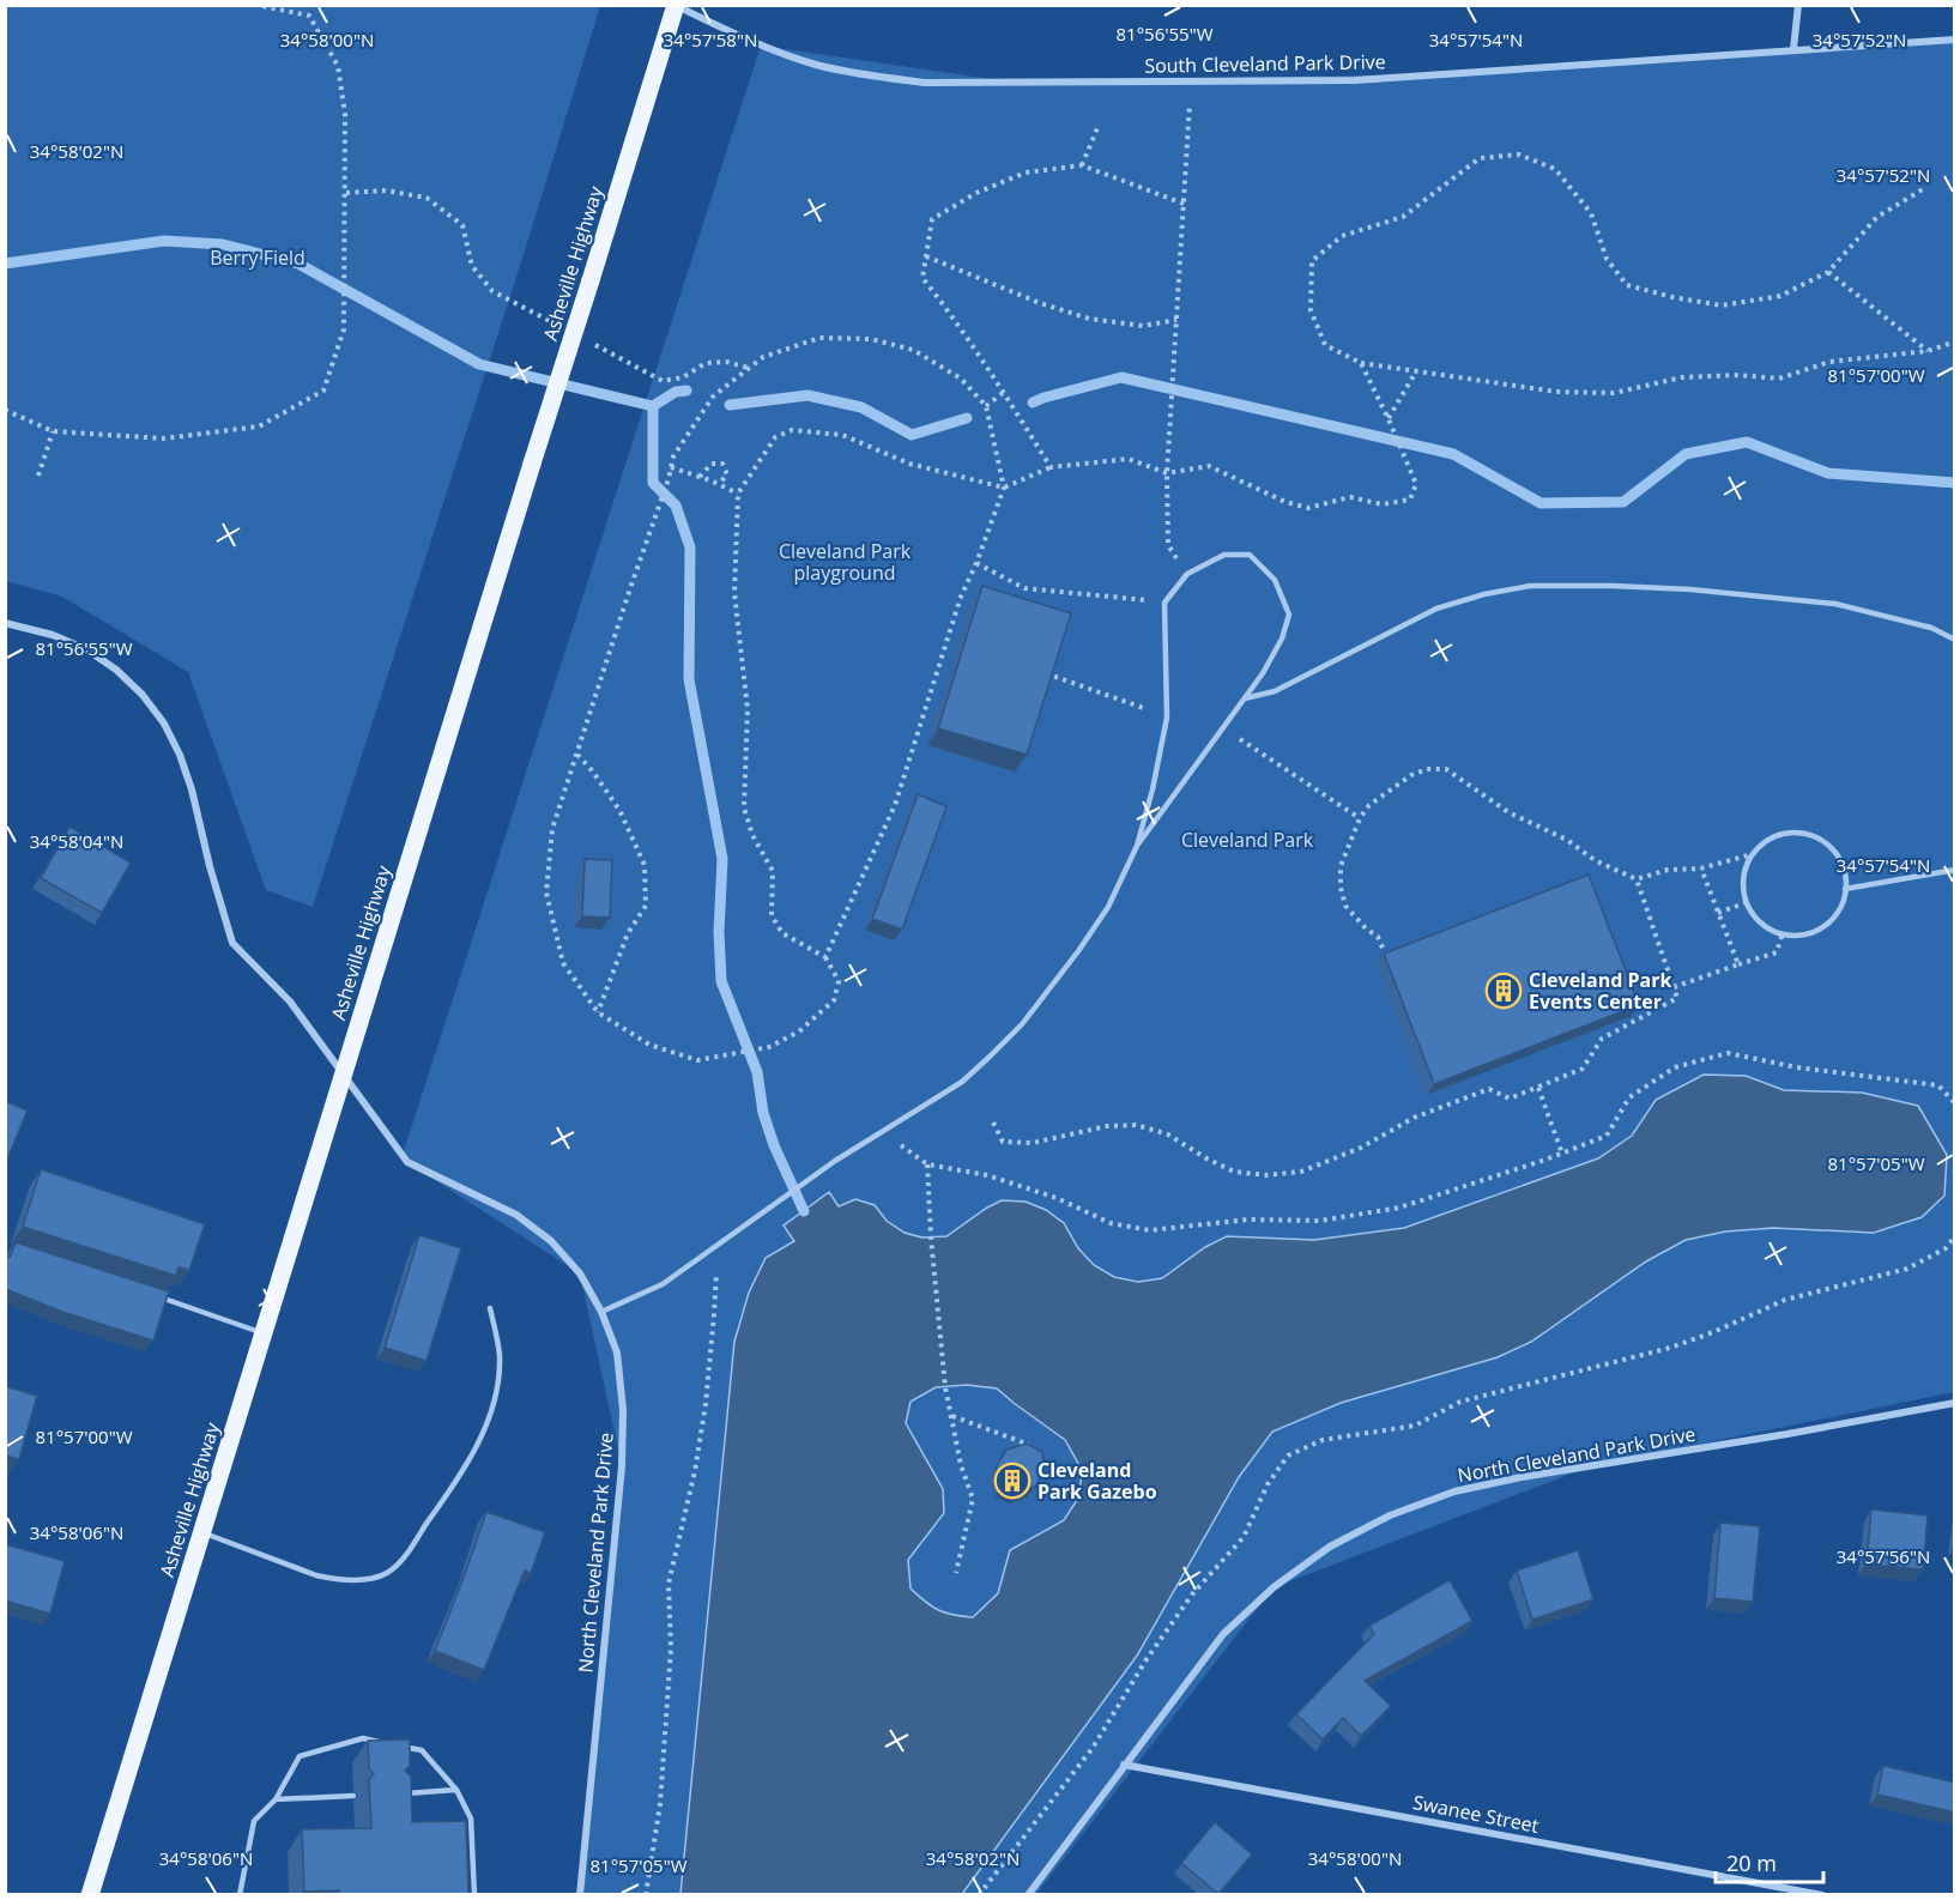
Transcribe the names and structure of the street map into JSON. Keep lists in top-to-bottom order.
{
  "streets": {
    "main road": ["Asheville Highway"],
    "street": ["South Cleveland Park Drive", "North Cleveland Park Drive", "Swanee Street"]
  },
  "crossings": [
    ["South Cleveland Park Drive", "Asheville Highway"],
    ["Asheville Highway", "North Cleveland Park Drive"],
    ["North Cleveland Park Drive", "Swanee Street"]
  ],
  "parks": ["Berry Field", "Cleveland Park playground", "Cleveland Park"],
  "places": {
    "building": ["Cleveland Park Events Center", "Cleveland Park Gazebo"]
  },
  "scale_bar": "20 m",
  "coordinates": [
    "81°56'55\"W",
    "34°58'00\"N",
    "34°57'58\"N",
    "34°57'54\"N",
    "34°57'52\"N",
    "34°58'02\"N",
    "81°57'00\"W",
    "34°58'04\"N",
    "81°57'05\"W",
    "34°58'06\"N",
    "34°57'56\"N"
  ]
}
